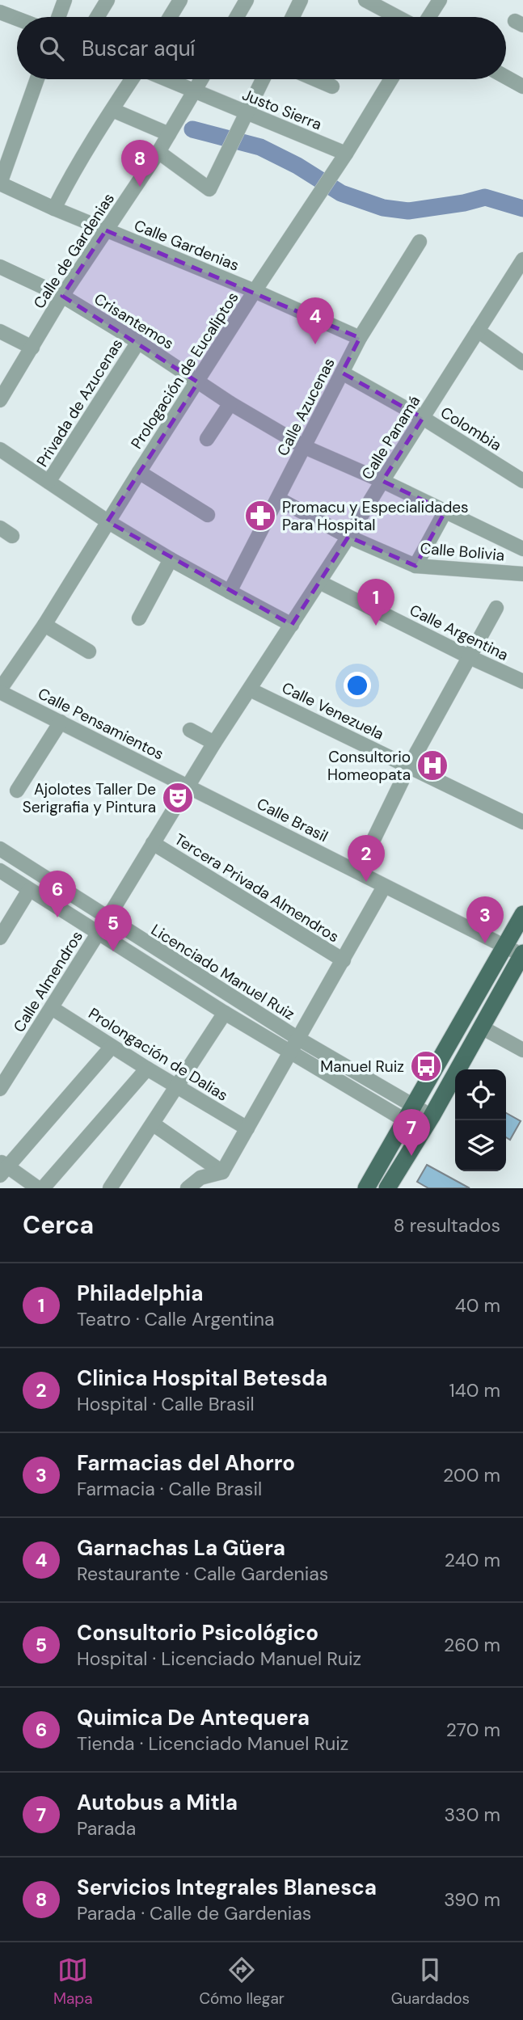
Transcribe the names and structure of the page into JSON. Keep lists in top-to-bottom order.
{
  "streets": {
    "street": [
      "Justo Sierra",
      "Calle Gardenias",
      "Calle de Gardenias",
      "Crisantemos",
      "Prologación de Eucaliptos",
      "Privada de Azucenas",
      "Calle Azucenas",
      "Colombia",
      "Calle Panamá",
      "Calle Bolivia",
      "Calle Argentina",
      "Calle Venezuela",
      "Calle Pensamientos",
      "Calle Brasil",
      "Tercera Privada Almendros",
      "Licenciado Manuel Ruiz",
      "Calle Almendros",
      "Prolongación de Dalias"
    ]
  },
  "crossings": [
    ["Justo Sierra", "Calle de Gardenias"],
    ["Justo Sierra", "Prologación de Eucaliptos"],
    ["Calle Gardenias", "Calle de Gardenias"],
    ["Calle Gardenias", "Prologación de Eucaliptos"],
    ["Calle Gardenias", "Calle Azucenas"],
    ["Calle de Gardenias", "Crisantemos"],
    ["Crisantemos", "Prologación de Eucaliptos"],
    ["Crisantemos", "Privada de Azucenas"],
    ["Crisantemos", "Calle Azucenas"],
    ["Crisantemos", "Calle Panamá"],
    ["Prologación de Eucaliptos", "Calle Pensamientos"],
    ["Calle Azucenas", "Colombia"],
    ["Calle Azucenas", "Calle Bolivia"],
    ["Colombia", "Calle Panamá"],
    ["Calle Panamá", "Calle Bolivia"],
    ["Calle Panamá", "Calle Argentina"],
    ["Calle Panamá", "Calle Venezuela"],
    ["Calle Panamá", "Calle Almendros"],
    ["Calle Venezuela", "Calle Almendros"],
    ["Calle Pensamientos", "Calle Brasil"],
    ["Calle Pensamientos", "Calle Almendros"],
    ["Calle Brasil", "Calle Almendros"],
    ["Tercera Privada Almendros", "Calle Almendros"],
    ["Licenciado Manuel Ruiz", "Calle Almendros"],
    ["Calle Almendros", "Prolongación de Dalias"]
  ],
  "places": {
    "pharmacy": ["Promacu y Especialidades Para Hospital"],
    "hospital": ["Consultorio Homeopata"],
    "theatre": ["Ajolotes Taller De Serigrafia y Pintura"],
    "bus stop": ["Manuel Ruiz"]
  },
  "page": {
    "search": "Buscar aquí",
    "pins": [
      "8",
      "4",
      "1",
      "2",
      "6",
      "3",
      "5",
      "7"
    ],
    "heading": ["Cerca", "8 resultados"],
    "list": [
      {
        "mark": "1",
        "name": "Philadelphia",
        "note": "Teatro · Calle Argentina",
        "value": "40 m"
      },
      {
        "mark": "2",
        "name": "Clinica Hospital Betesda",
        "note": "Hospital · Calle Brasil",
        "value": "140 m"
      },
      {
        "mark": "3",
        "name": "Farmacias del Ahorro",
        "note": "Farmacia · Calle Brasil",
        "value": "200 m"
      },
      {
        "mark": "4",
        "name": "Garnachas La Güera",
        "note": "Restaurante · Calle Gardenias",
        "value": "240 m"
      },
      {
        "mark": "5",
        "name": "Consultorio Psicológico",
        "note": "Hospital · Licenciado Manuel Ruiz",
        "value": "260 m"
      },
      {
        "mark": "6",
        "name": "Quimica De Antequera",
        "note": "Tienda · Licenciado Manuel Ruiz",
        "value": "270 m"
      },
      {
        "mark": "7",
        "name": "Autobus a Mitla",
        "note": "Parada",
        "value": "330 m"
      },
      {
        "mark": "8",
        "name": "Servicios Integrales Blanesca",
        "note": "Parada · Calle de Gardenias",
        "value": "390 m"
      }
    ],
    "nav": ["Mapa", "Cómo llegar", "Guardados"]
  }
}
